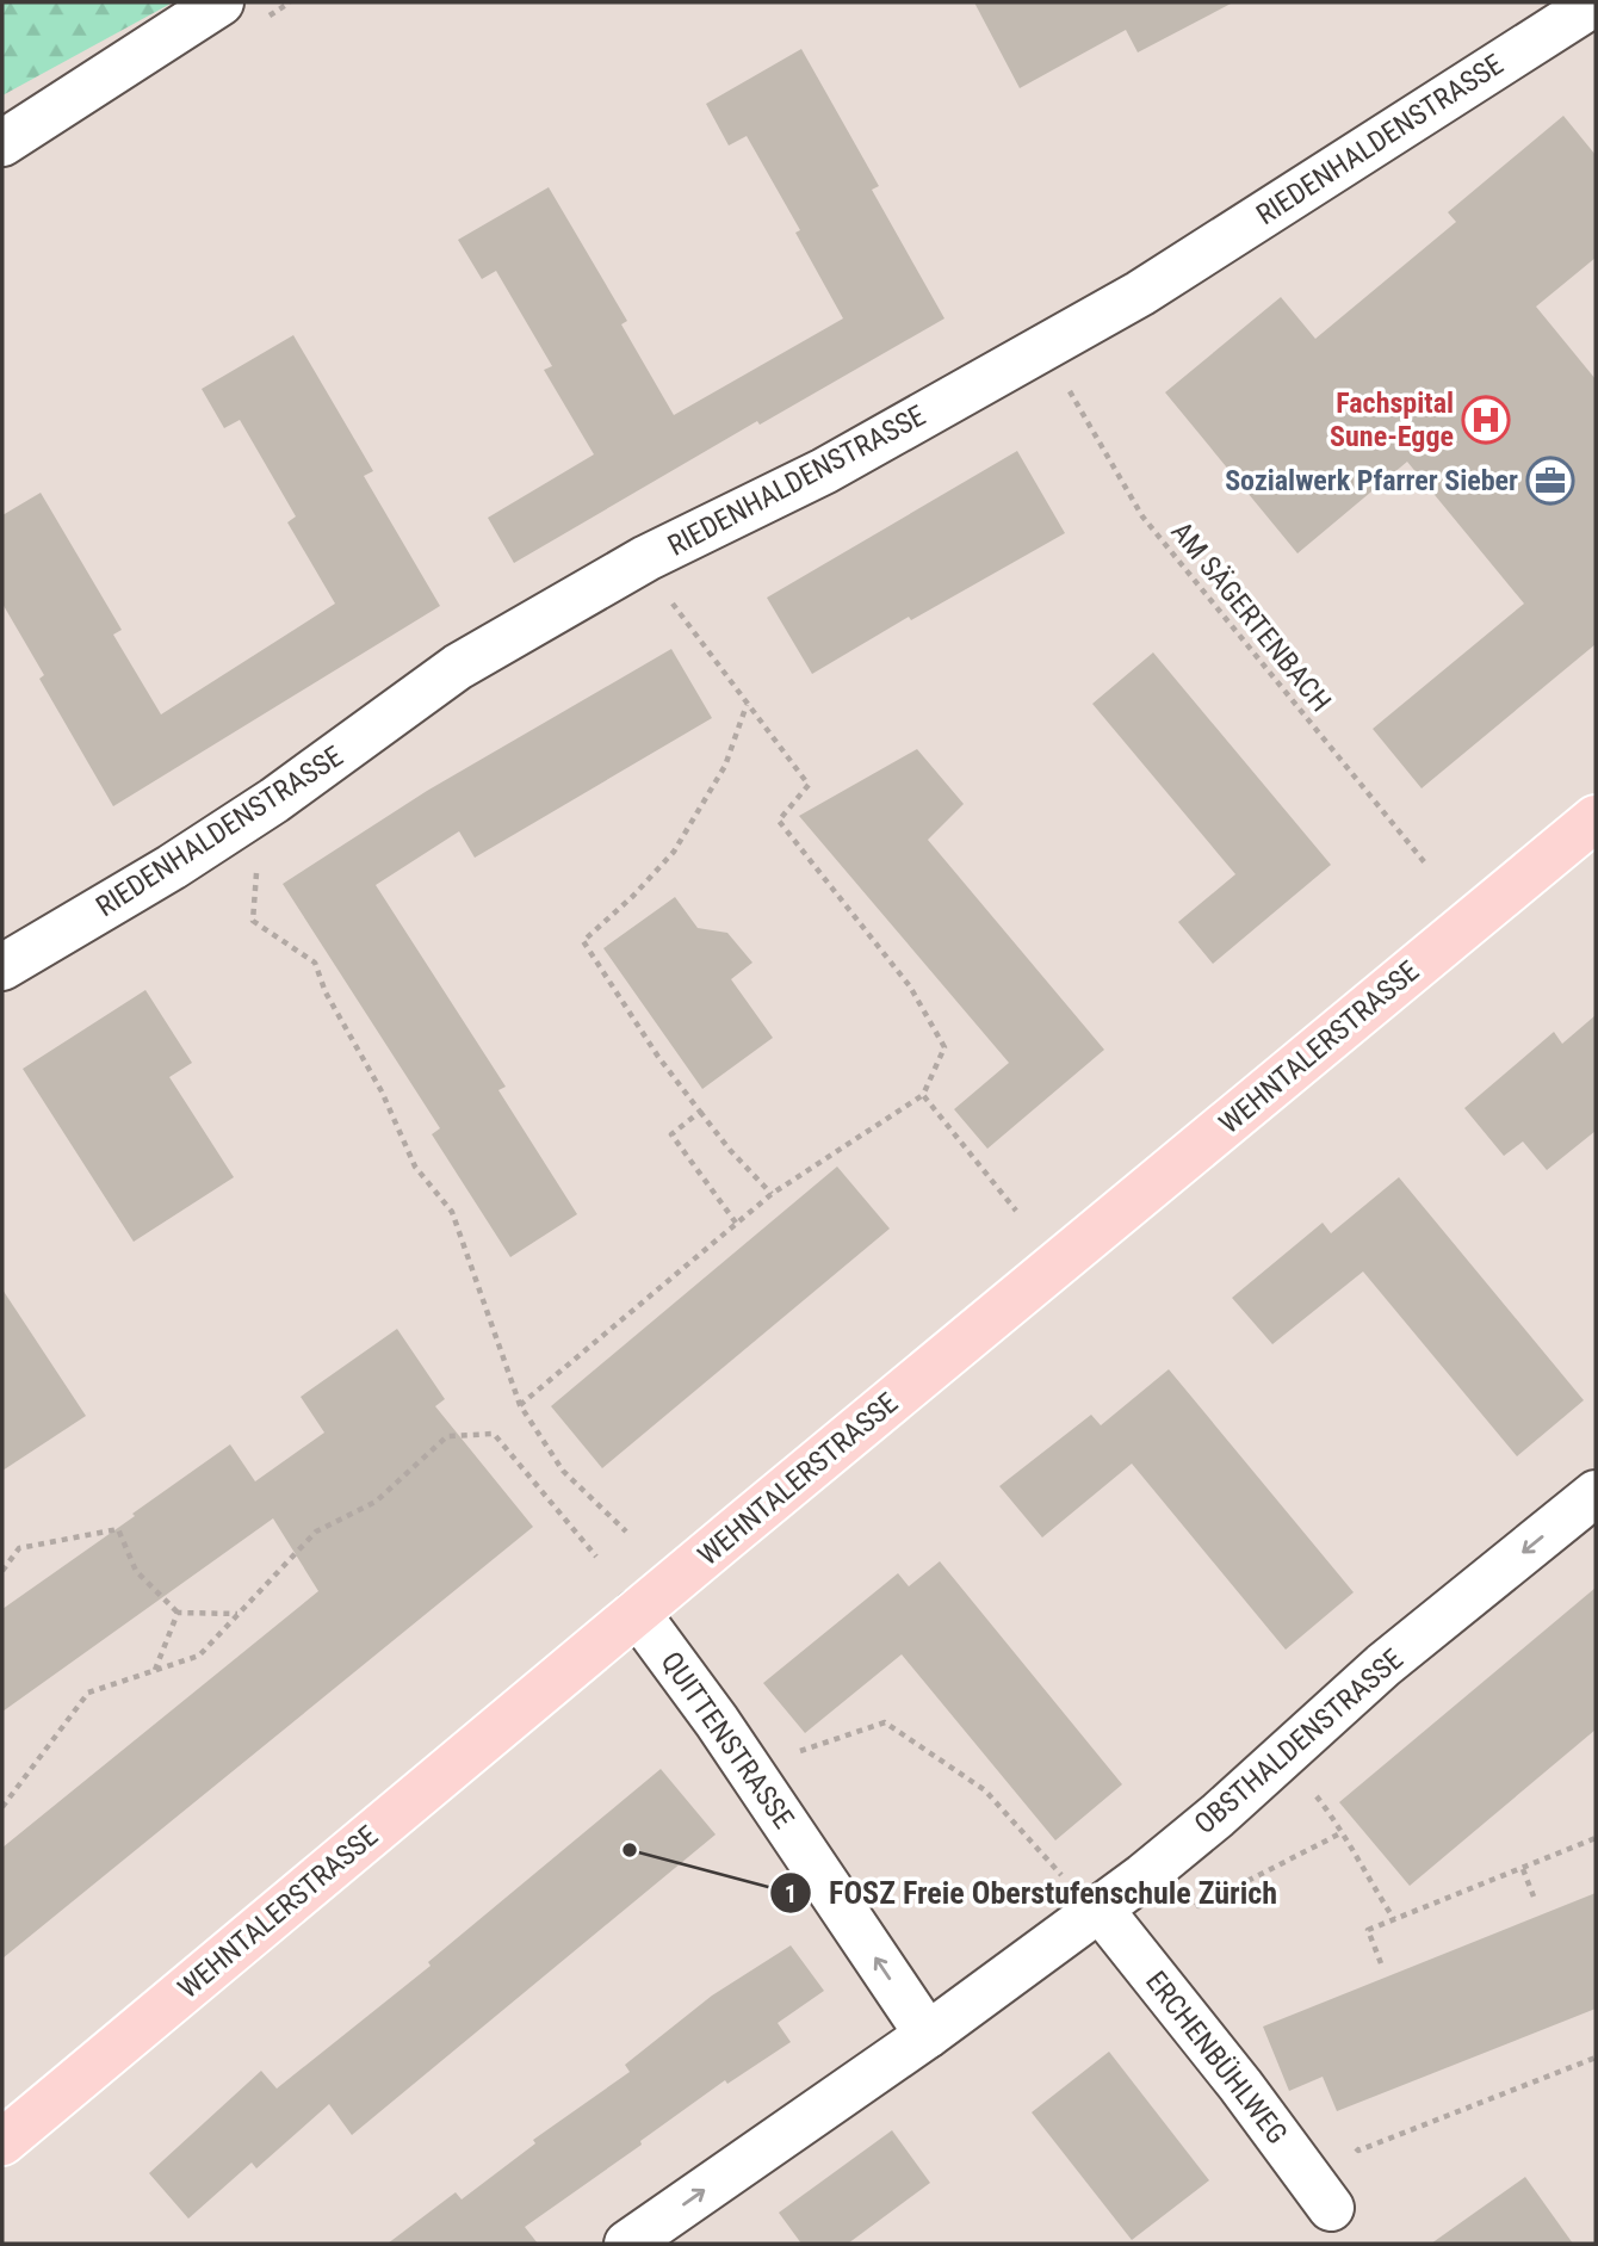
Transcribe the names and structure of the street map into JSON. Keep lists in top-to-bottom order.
{
  "streets": {
    "main road": ["WEHNTALERSTRASSE"],
    "street": [
      "RIEDENHALDENSTRASSE",
      "QUITTENSTRASSE",
      "OBSTHALDENSTRASSE",
      "ERCHENBÜHLWEG"
    ],
    "path": ["AM SÄGERTENBACH"]
  },
  "crossings": [
    ["WEHNTALERSTRASSE", "QUITTENSTRASSE"],
    ["QUITTENSTRASSE", "OBSTHALDENSTRASSE"],
    ["OBSTHALDENSTRASSE", "ERCHENBÜHLWEG"]
  ],
  "one_way": ["QUITTENSTRASSE"],
  "places": {
    "hospital": ["Fachspital Sune-Egge"],
    "office": ["Sozialwerk Pfarrer Sieber"],
    "other": ["FOSZ Freie Oberstufenschule Zürich"]
  }
}
